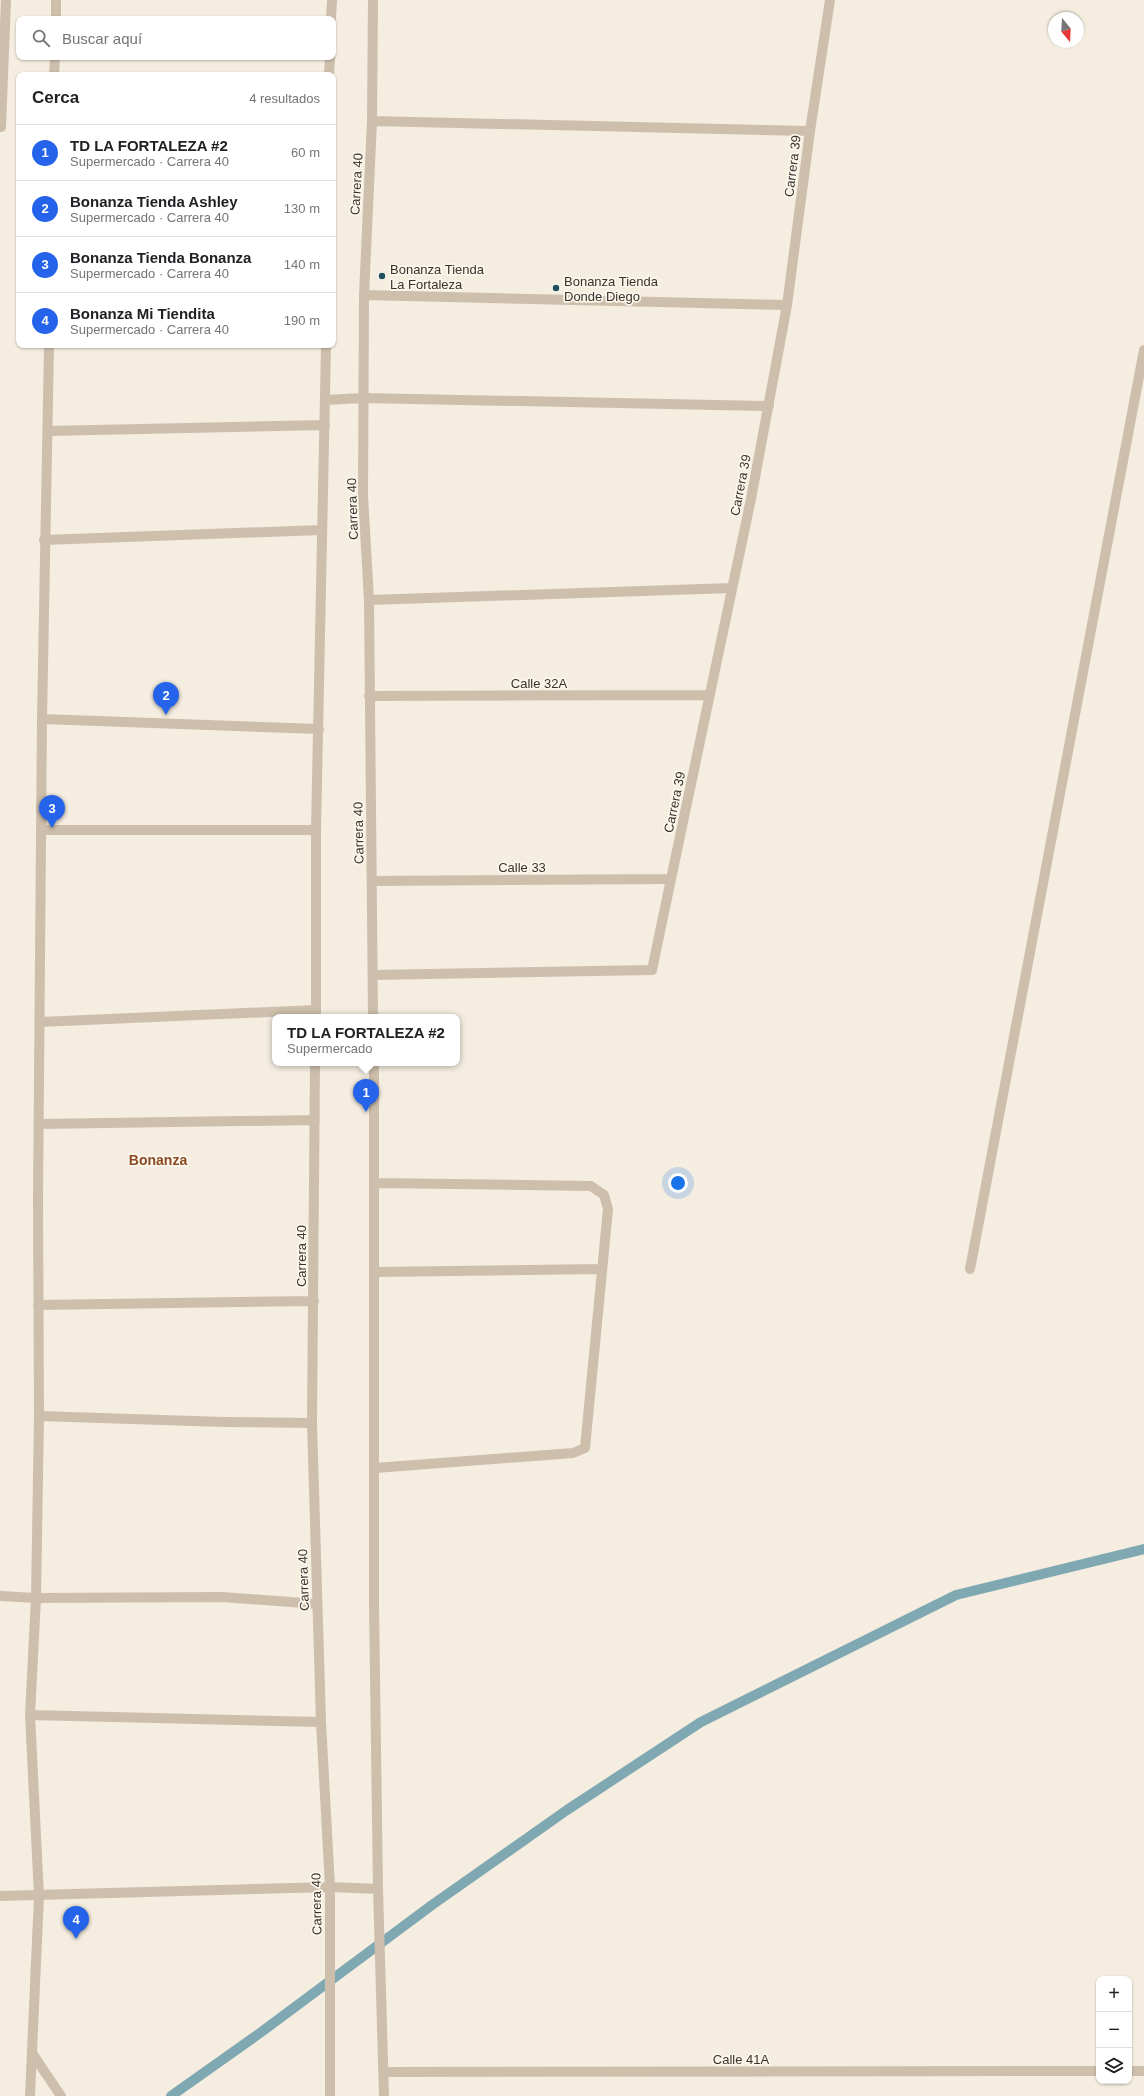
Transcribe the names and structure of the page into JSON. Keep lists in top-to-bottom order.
{
  "streets": {
    "street": [
      "Carrera 39",
      "Carrera 40",
      "Calle 32A",
      "Calle 33",
      "Calle 41A"
    ]
  },
  "crossings": [
    ["Carrera 39", "Carrera 40"],
    ["Carrera 39", "Calle 32A"],
    ["Carrera 39", "Calle 33"],
    ["Carrera 40", "Calle 32A"],
    ["Carrera 40", "Calle 33"]
  ],
  "districts": ["Bonanza"],
  "places": ["Bonanza Tienda La Fortaleza", "Bonanza Tienda Donde Diego"],
  "north": "bottom",
  "page": {
    "search": "Buscar aquí",
    "heading": ["Cerca", "4 resultados"],
    "list": [
      {
        "mark": "1",
        "name": "TD LA FORTALEZA #2",
        "note": "Supermercado · Carrera 40",
        "value": "60 m"
      },
      {
        "mark": "2",
        "name": "Bonanza Tienda Ashley",
        "note": "Supermercado · Carrera 40",
        "value": "130 m"
      },
      {
        "mark": "3",
        "name": "Bonanza Tienda Bonanza",
        "note": "Supermercado · Carrera 40",
        "value": "140 m"
      },
      {
        "mark": "4",
        "name": "Bonanza Mi Tiendita",
        "note": "Supermercado · Carrera 40",
        "value": "190 m"
      }
    ],
    "pins": [
      "2",
      "3",
      "1",
      "4"
    ],
    "popup": ["TD LA FORTALEZA #2", "Supermercado"],
    "map_buttons": ["+", "−"]
  }
}
